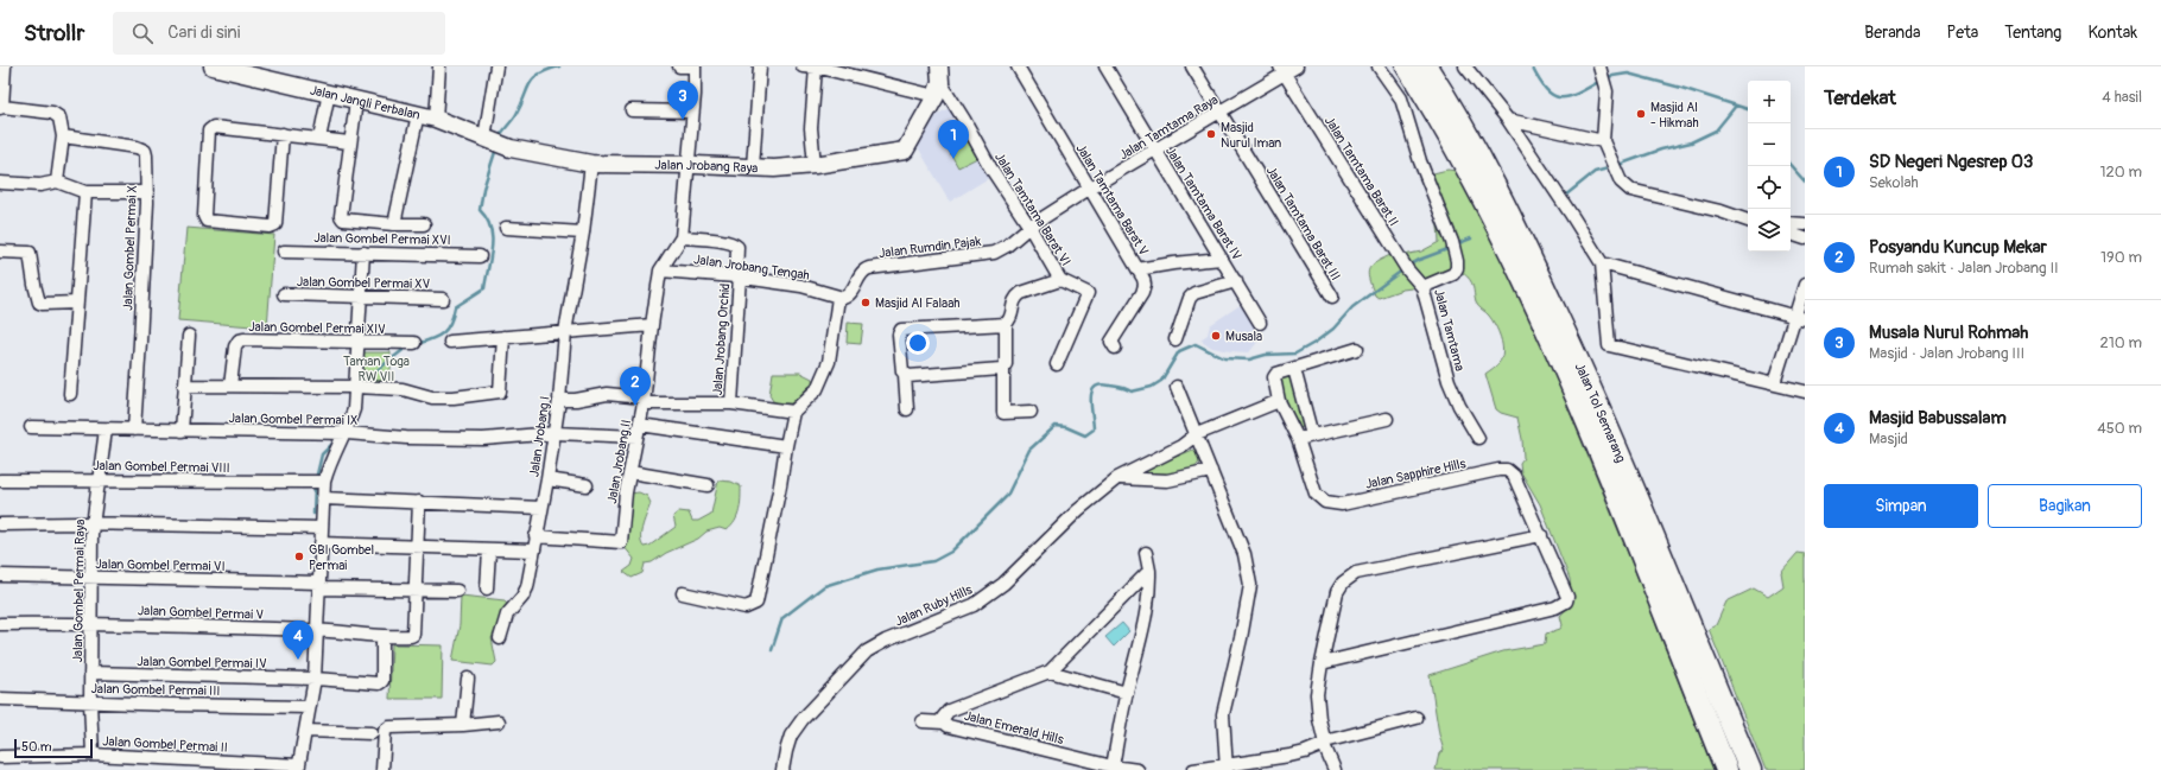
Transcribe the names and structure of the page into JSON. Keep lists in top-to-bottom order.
{
  "streets": {
    "highway": ["Jalan Tol Semarang"],
    "street": [
      "Jalan Jangli Perbalan",
      "Jalan Tamtama Raya",
      "Jalan Jrobang Raya",
      "Jalan Tamtama Barat II",
      "Jalan Tamtama Barat V",
      "Jalan Tamtama Barat IV",
      "Jalan Tamtama Barat VI",
      "Jalan Tamtama Barat III",
      "Jalan Gombel Permai XVI",
      "Jalan Rumdin Pajak",
      "Jalan Gombel Permai X",
      "Jalan Jrobang Tengah",
      "Jalan Gombel Permai XV",
      "Jalan Gombel Permai XIV",
      "Jalan Tamtama",
      "Jalan Jrobang Orchid",
      "Jalan Gombel Permai IX",
      "Jalan Jrobang I",
      "Jalan Jrobang II",
      "Jalan Gombel Permai VIII",
      "Jalan Sapphire Hills",
      "Jalan Gombel Permai VI",
      "Jalan Gombel Permai Raya",
      "Jalan Ruby Hills",
      "Jalan Gombel Permai V",
      "Jalan Gombel Permai IV",
      "Jalan Gombel Permai III",
      "Jalan Emerald Hills",
      "Jalan Gombel Permai II"
    ]
  },
  "crossings": [
    ["Jalan Jangli Perbalan", "Jalan Jrobang Raya"],
    ["Jalan Tamtama Raya", "Jalan Tamtama Barat II"],
    ["Jalan Tamtama Raya", "Jalan Tamtama Barat V"],
    ["Jalan Tamtama Raya", "Jalan Tamtama Barat IV"],
    ["Jalan Tamtama Raya", "Jalan Tamtama Barat VI"],
    ["Jalan Tamtama Raya", "Jalan Tamtama Barat III"],
    ["Jalan Tamtama Raya", "Jalan Rumdin Pajak"],
    ["Jalan Jrobang Raya", "Jalan Tamtama Barat VI"],
    ["Jalan Jrobang Raya", "Jalan Jrobang I"],
    ["Jalan Jrobang Raya", "Jalan Jrobang II"],
    ["Jalan Tamtama Barat II", "Jalan Tamtama"],
    ["Jalan Tamtama Barat VI", "Jalan Rumdin Pajak"],
    ["Jalan Rumdin Pajak", "Jalan Jrobang Tengah"],
    ["Jalan Gombel Permai X", "Jalan Gombel Permai IX"],
    ["Jalan Jrobang Tengah", "Jalan Jrobang Orchid"],
    ["Jalan Jrobang Tengah", "Jalan Jrobang II"],
    ["Jalan Jrobang Orchid", "Jalan Jrobang II"],
    ["Jalan Gombel Permai IX", "Jalan Jrobang I"],
    ["Jalan Gombel Permai IX", "Jalan Jrobang II"],
    ["Jalan Gombel Permai IX", "Jalan Gombel Permai Raya"],
    ["Jalan Jrobang I", "Jalan Jrobang II"],
    ["Jalan Gombel Permai VIII", "Jalan Gombel Permai Raya"],
    ["Jalan Gombel Permai VI", "Jalan Gombel Permai Raya"],
    ["Jalan Gombel Permai VI", "Jalan Gombel Permai V"],
    ["Jalan Gombel Permai Raya", "Jalan Gombel Permai V"],
    ["Jalan Gombel Permai Raya", "Jalan Gombel Permai IV"],
    ["Jalan Gombel Permai Raya", "Jalan Gombel Permai III"],
    ["Jalan Gombel Permai Raya", "Jalan Gombel Permai II"],
    ["Jalan Gombel Permai V", "Jalan Gombel Permai IV"]
  ],
  "parks": ["Taman Toga RW VII"],
  "places": [
    "Masjid Al - Hikmah",
    "Masjid Nurul Iman",
    "Masjid Al Falaah",
    "Musala",
    "GBI Gombel Permai"
  ],
  "scale_bar": "50 m",
  "page": {
    "header": "Strollr",
    "search": "Cari di sini",
    "nav": [
      "Beranda",
      "Peta",
      "Tentang",
      "Kontak"
    ],
    "heading": ["Terdekat", "4 hasil"],
    "map_buttons": ["+", "−"],
    "pins": [
      "3",
      "1",
      "2",
      "4"
    ],
    "list": [
      {
        "mark": "1",
        "name": "SD Negeri Ngesrep 03",
        "note": "Sekolah",
        "value": "120 m"
      },
      {
        "mark": "2",
        "name": "Posyandu Kuncup Mekar",
        "note": "Rumah sakit · Jalan Jrobang II",
        "value": "190 m"
      },
      {
        "mark": "3",
        "name": "Musala Nurul Rohmah",
        "note": "Masjid · Jalan Jrobang III",
        "value": "210 m"
      },
      {
        "mark": "4",
        "name": "Masjid Babussalam",
        "note": "Masjid",
        "value": "450 m"
      }
    ],
    "buttons": ["Simpan", "Bagikan"],
    "scale": "50 m"
  }
}
